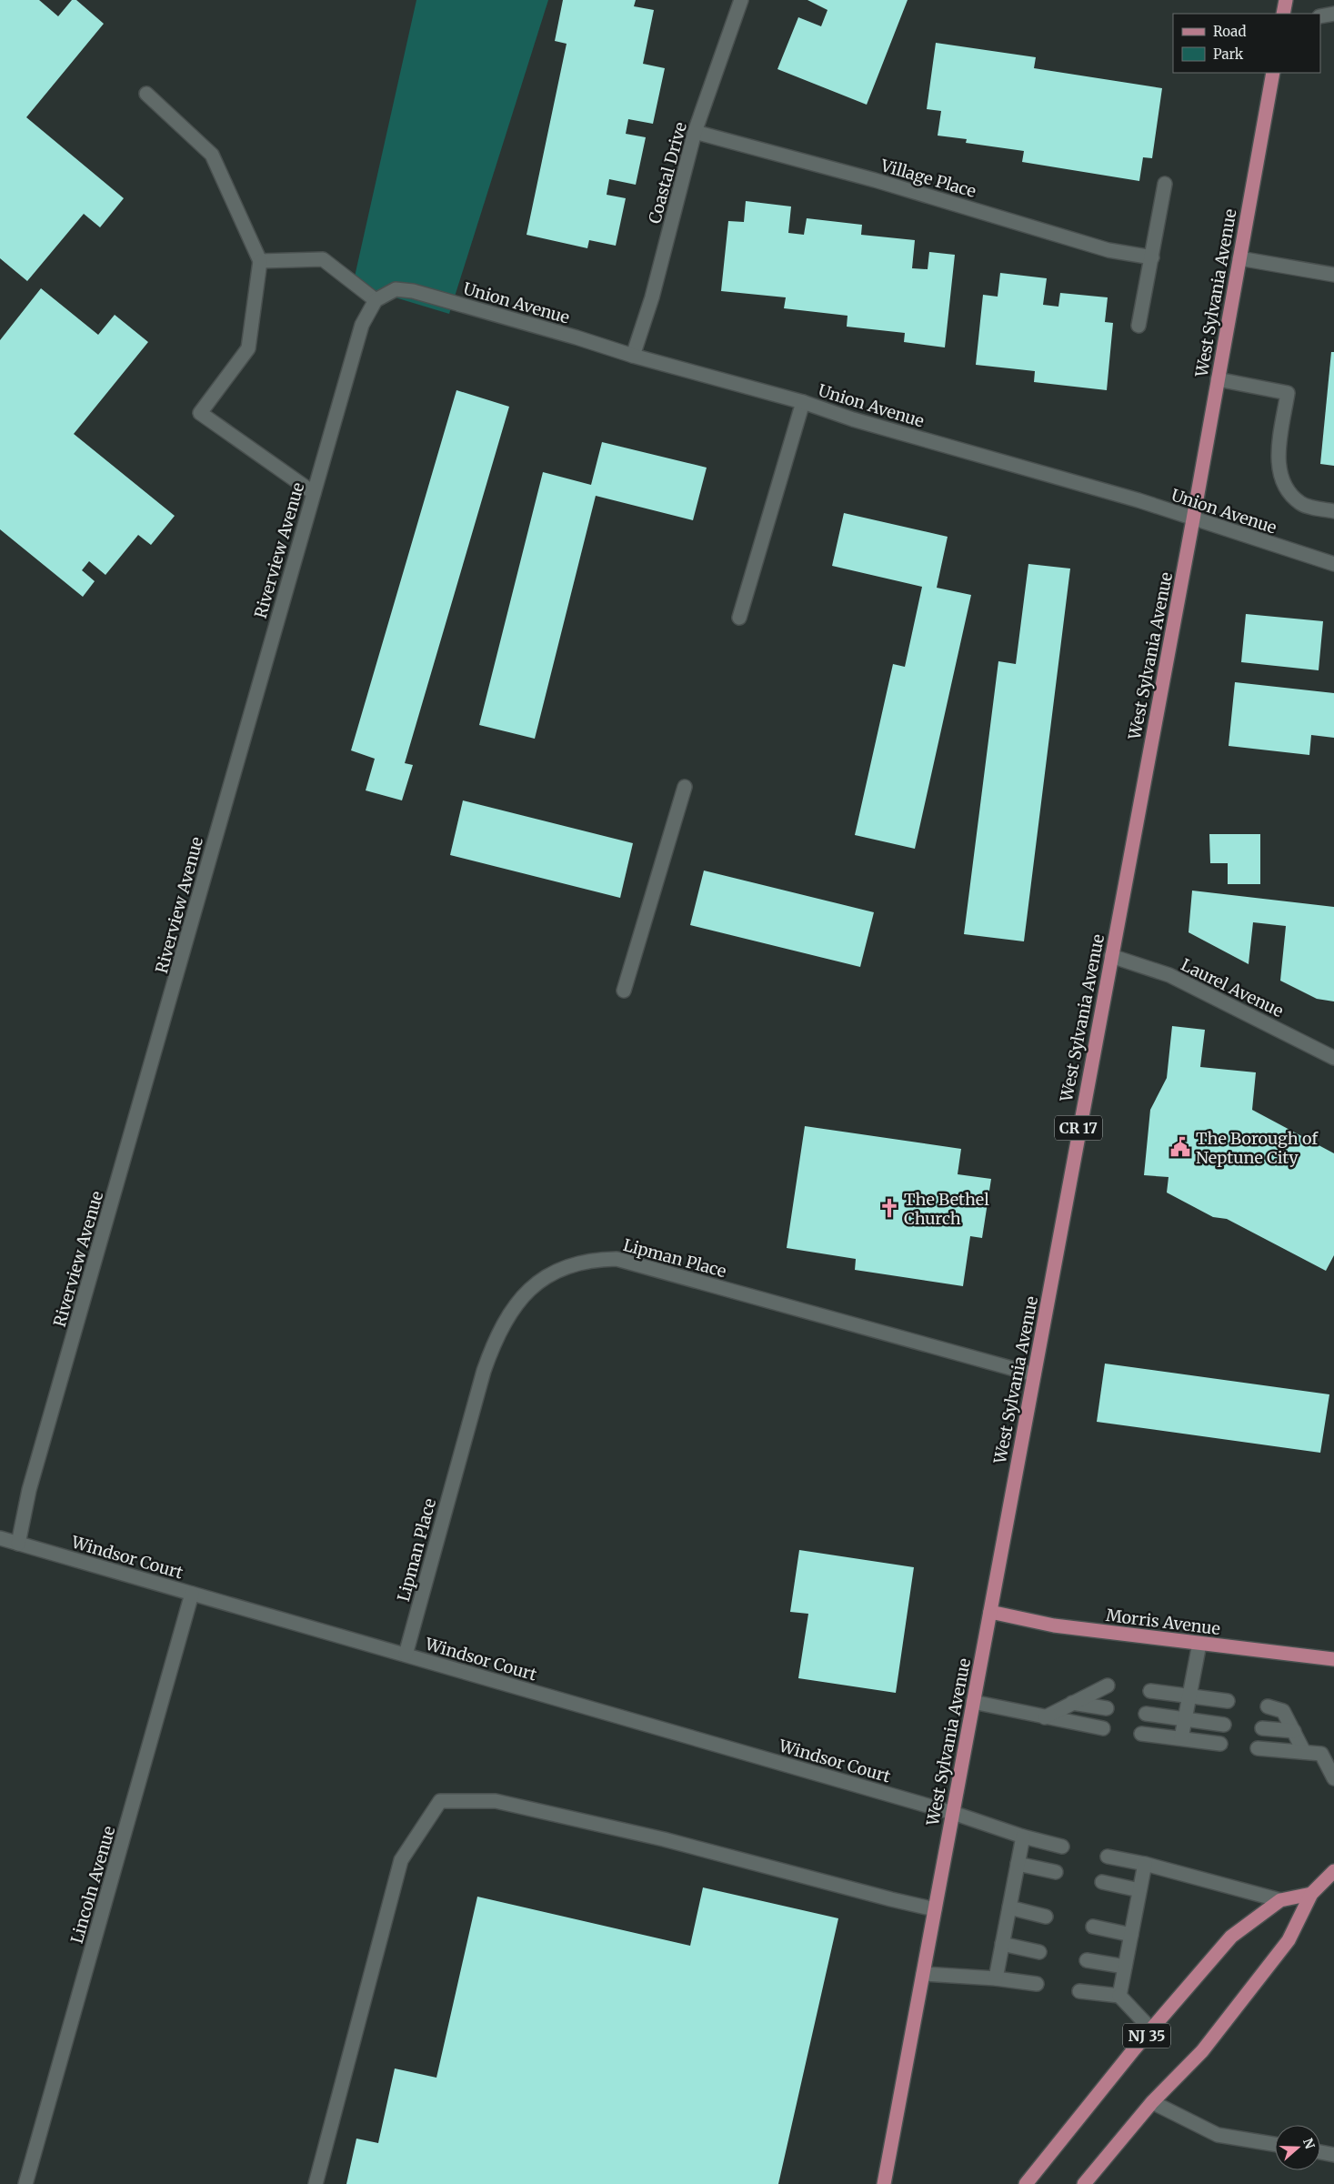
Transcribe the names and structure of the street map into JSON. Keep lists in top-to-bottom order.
{
  "streets": {
    "main road": [
      "West Sylvania Avenue",
      "CR 17",
      "Morris Avenue",
      "NJ 35"
    ],
    "street": [
      "Coastal Drive",
      "Village Place",
      "Union Avenue",
      "Riverview Avenue",
      "Laurel Avenue",
      "Lipman Place",
      "Windsor Court",
      "Lincoln Avenue"
    ]
  },
  "crossings": [
    ["Coastal Drive", "Village Place"],
    ["Coastal Drive", "Union Avenue"],
    ["West Sylvania Avenue", "Union Avenue"],
    ["West Sylvania Avenue", "Laurel Avenue"],
    ["West Sylvania Avenue", "Lipman Place"],
    ["West Sylvania Avenue", "Windsor Court"],
    ["West Sylvania Avenue", "Morris Avenue"],
    ["Union Avenue", "Riverview Avenue"],
    ["Riverview Avenue", "Windsor Court"],
    ["Lipman Place", "Windsor Court"],
    ["Windsor Court", "Lincoln Avenue"]
  ],
  "places": {
    "public building": ["The Borough of Neptune City"],
    "church": ["The Bethel Church"]
  },
  "legend": ["Road", "Park"],
  "north": "right"
}
